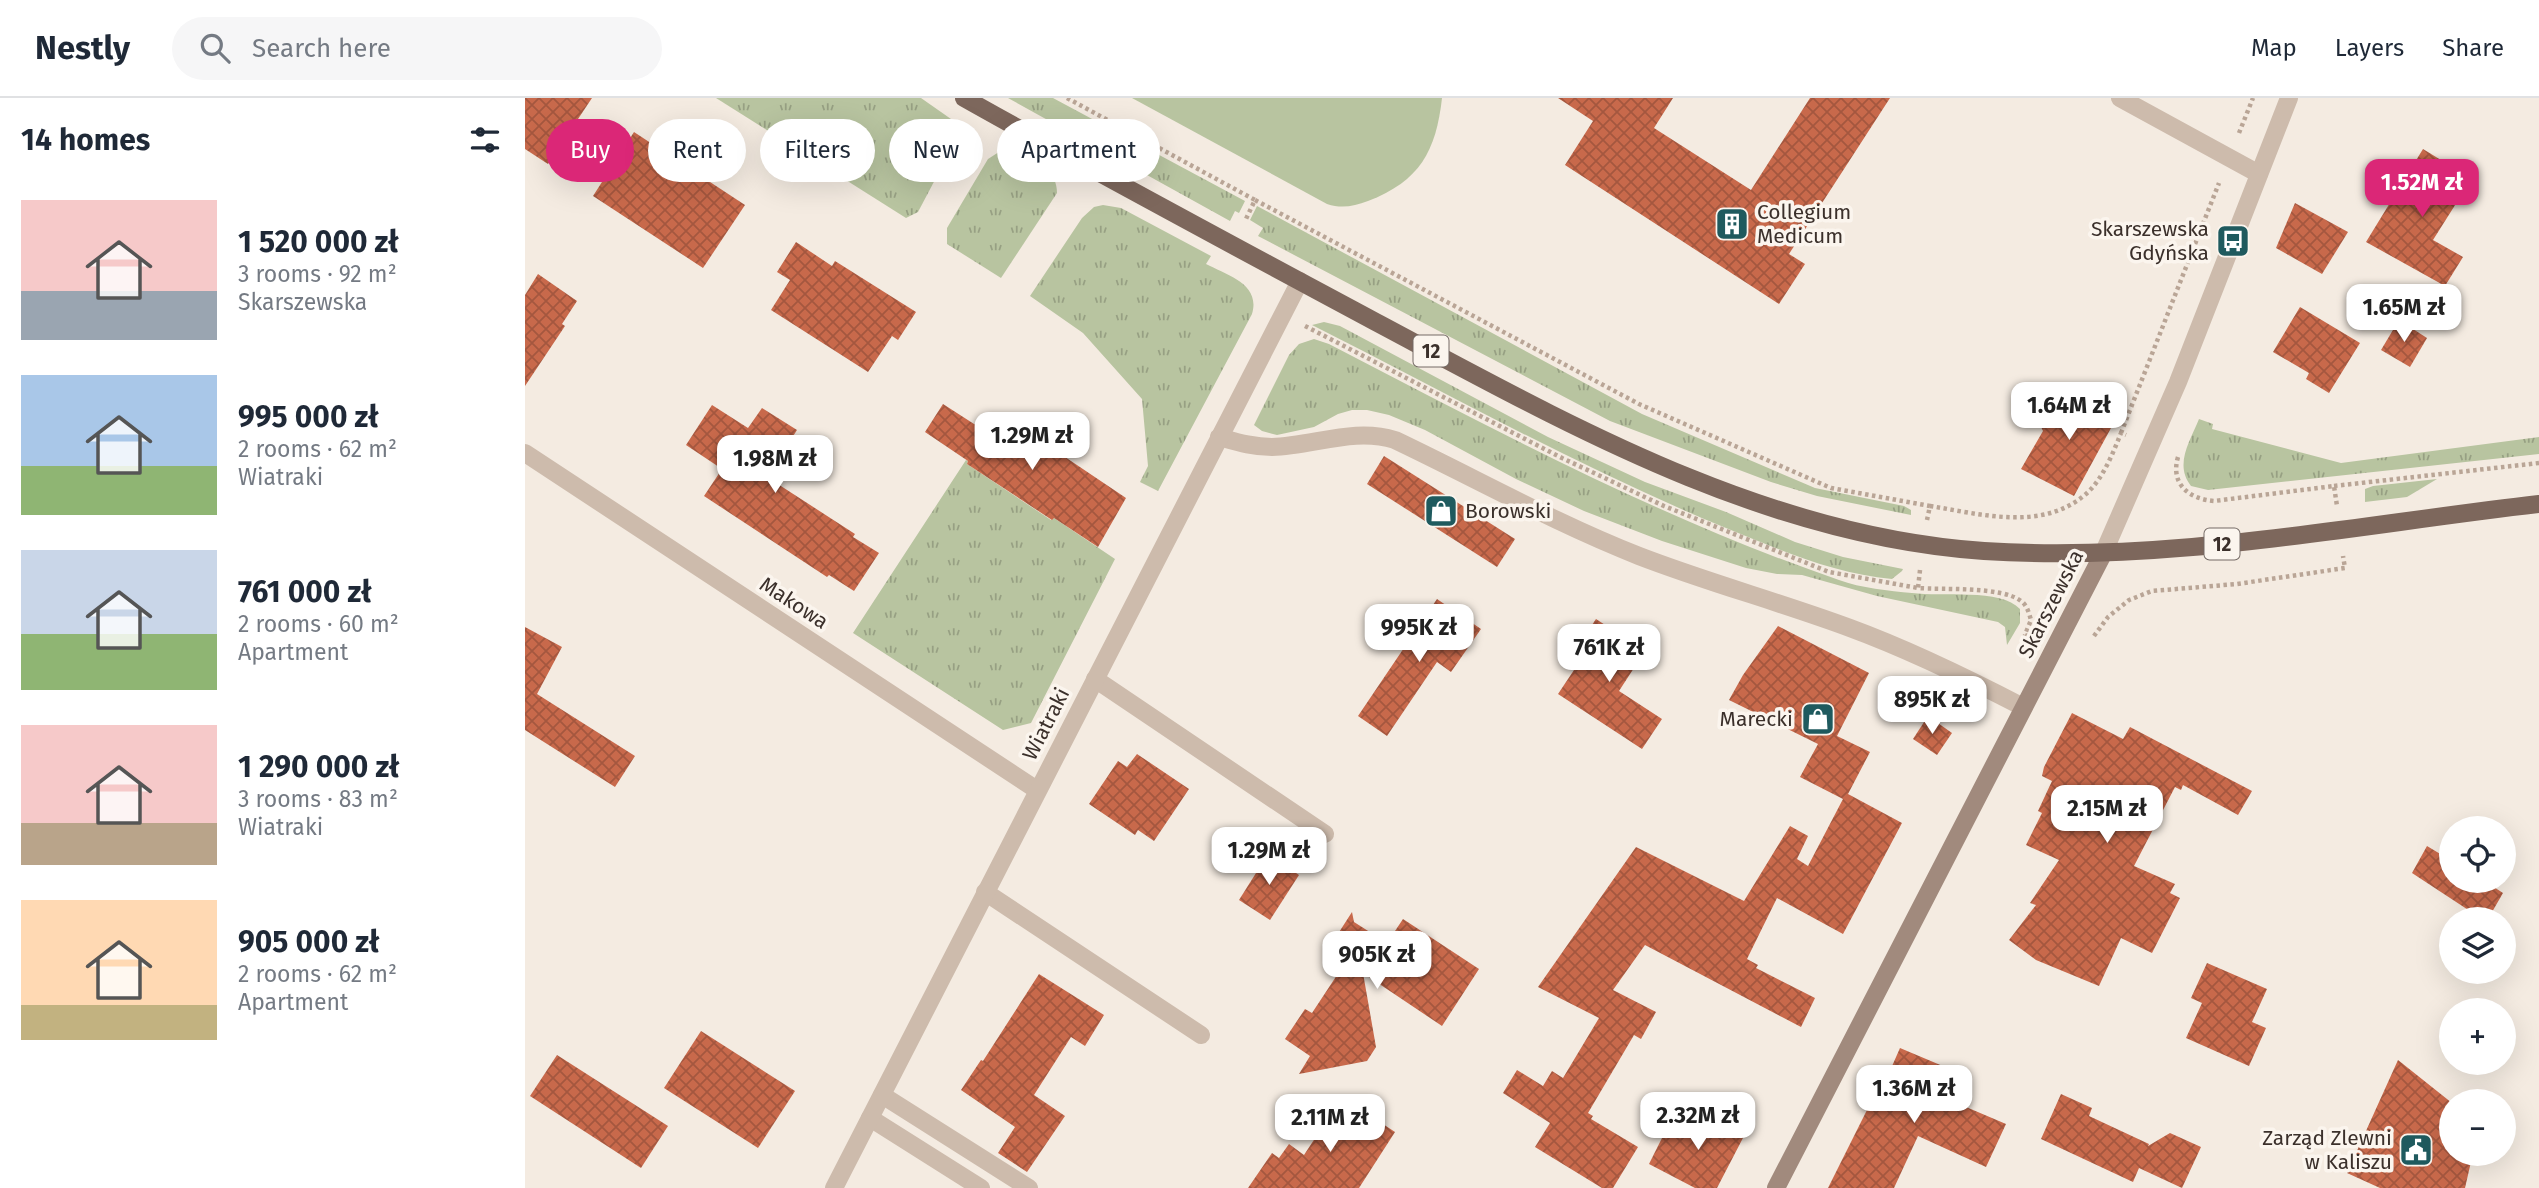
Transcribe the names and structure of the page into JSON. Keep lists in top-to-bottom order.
{
  "streets": {
    "main road": ["12"],
    "street": ["Makowa", "Skarszewska", "Wiatraki"]
  },
  "crossings": [
    ["12", "Skarszewska"],
    ["12", "Wiatraki"],
    ["Makowa", "Wiatraki"]
  ],
  "places": {
    "building": ["Collegium Medicum"],
    "bus stop": ["Skarszewska Gdyńska"],
    "shop": ["Borowski", "Marecki"],
    "public building": ["Zarząd Zlewni w Kaliszu"]
  },
  "page": {
    "header": "Nestly",
    "search": "Search here",
    "nav": ["Map", "Layers", "Share"],
    "heading": "14 homes",
    "chip": [
      "Buy",
      "Rent",
      "Filters",
      "New",
      "Apartment"
    ],
    "price": [
      "1.52M zł",
      "1.65M zł",
      "1.64M zł",
      "1.29M zł",
      "1.98M zł",
      "995K zł",
      "761K zł",
      "895K zł",
      "2.15M zł",
      "1.29M zł",
      "905K zł",
      "1.36M zł",
      "2.32M zł",
      "2.11M zł"
    ],
    "list": [
      {
        "name": "1 520 000 zł",
        "note": "3 rooms · 92 m² · Skarszewska"
      },
      {
        "name": "995 000 zł",
        "note": "2 rooms · 62 m² · Wiatraki"
      },
      {
        "name": "761 000 zł",
        "note": "2 rooms · 60 m² · Apartment"
      },
      {
        "name": "1 290 000 zł",
        "note": "3 rooms · 83 m² · Wiatraki"
      },
      {
        "name": "905 000 zł",
        "note": "2 rooms · 62 m² · Apartment"
      }
    ],
    "map_buttons": ["+", "−"]
  }
}
